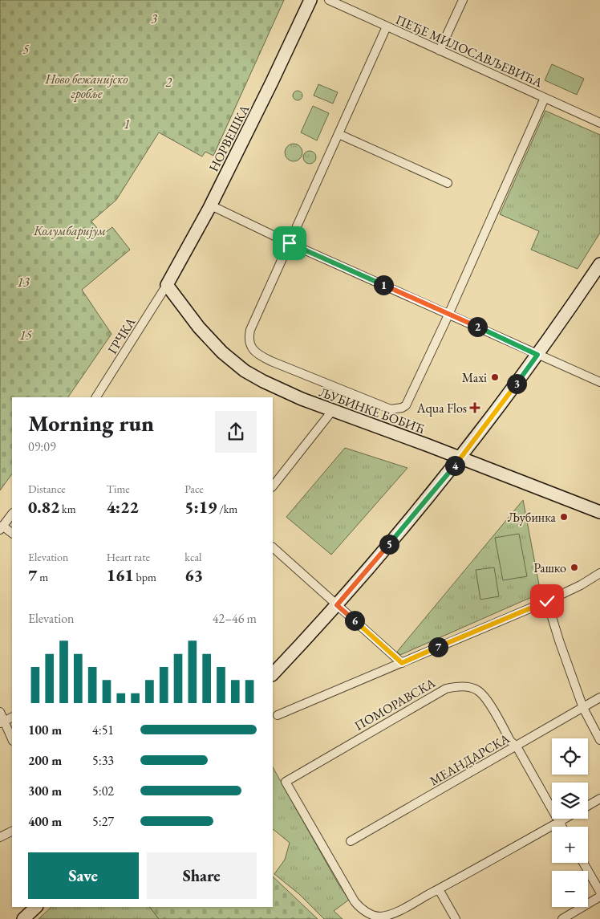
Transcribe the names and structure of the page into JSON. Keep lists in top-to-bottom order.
{
  "streets": {
    "main road": ["НОРВЕШКА", "ЉУБИНКЕ БОБИЋ"],
    "street": [
      "ПЕЂЕ МИЛОСАВЉЕВИЋА",
      "ГРЧКА",
      "ПОМОРАВСКА",
      "МЕАНДАРСКА"
    ]
  },
  "crossings": [
    ["НОРВЕШКА", "ГРЧКА"],
    ["НОРВЕШКА", "ЉУБИНКЕ БОБИЋ"],
    ["ГРЧКА", "ЉУБИНКЕ БОБИЋ"],
    ["ПОМОРАВСКА", "МЕАНДАРСКА"]
  ],
  "parks": [
    "3",
    "5",
    "Ново бежанијско гробље",
    "2",
    "1",
    "Колумбаријум",
    "13",
    "15"
  ],
  "places": {
    "other": ["Maxi", "Љубинка", "Рашко"],
    "health": ["Aqua Flos"]
  },
  "page": {
    "pins": [
      "1",
      "2",
      "3",
      "4",
      "5",
      "6",
      "7"
    ],
    "heading": ["Morning run", "09:09"],
    "stats": [
      ["Distance", "0.82 km"],
      ["Time", "4:22"],
      ["Pace", "5:19 /km"],
      ["Elevation", "7 m"],
      ["Heart rate", "161 bpm"],
      ["kcal", "63"]
    ],
    "chart": ["Elevation", "42–46 m"],
    "list": [
      {
        "name": "100 m",
        "note": "4:51"
      },
      {
        "name": "200 m",
        "note": "5:33"
      },
      {
        "name": "300 m",
        "note": "5:02"
      },
      {
        "name": "400 m",
        "note": "5:27"
      }
    ],
    "map_buttons": ["+", "−"],
    "buttons": ["Save", "Share"]
  }
}
